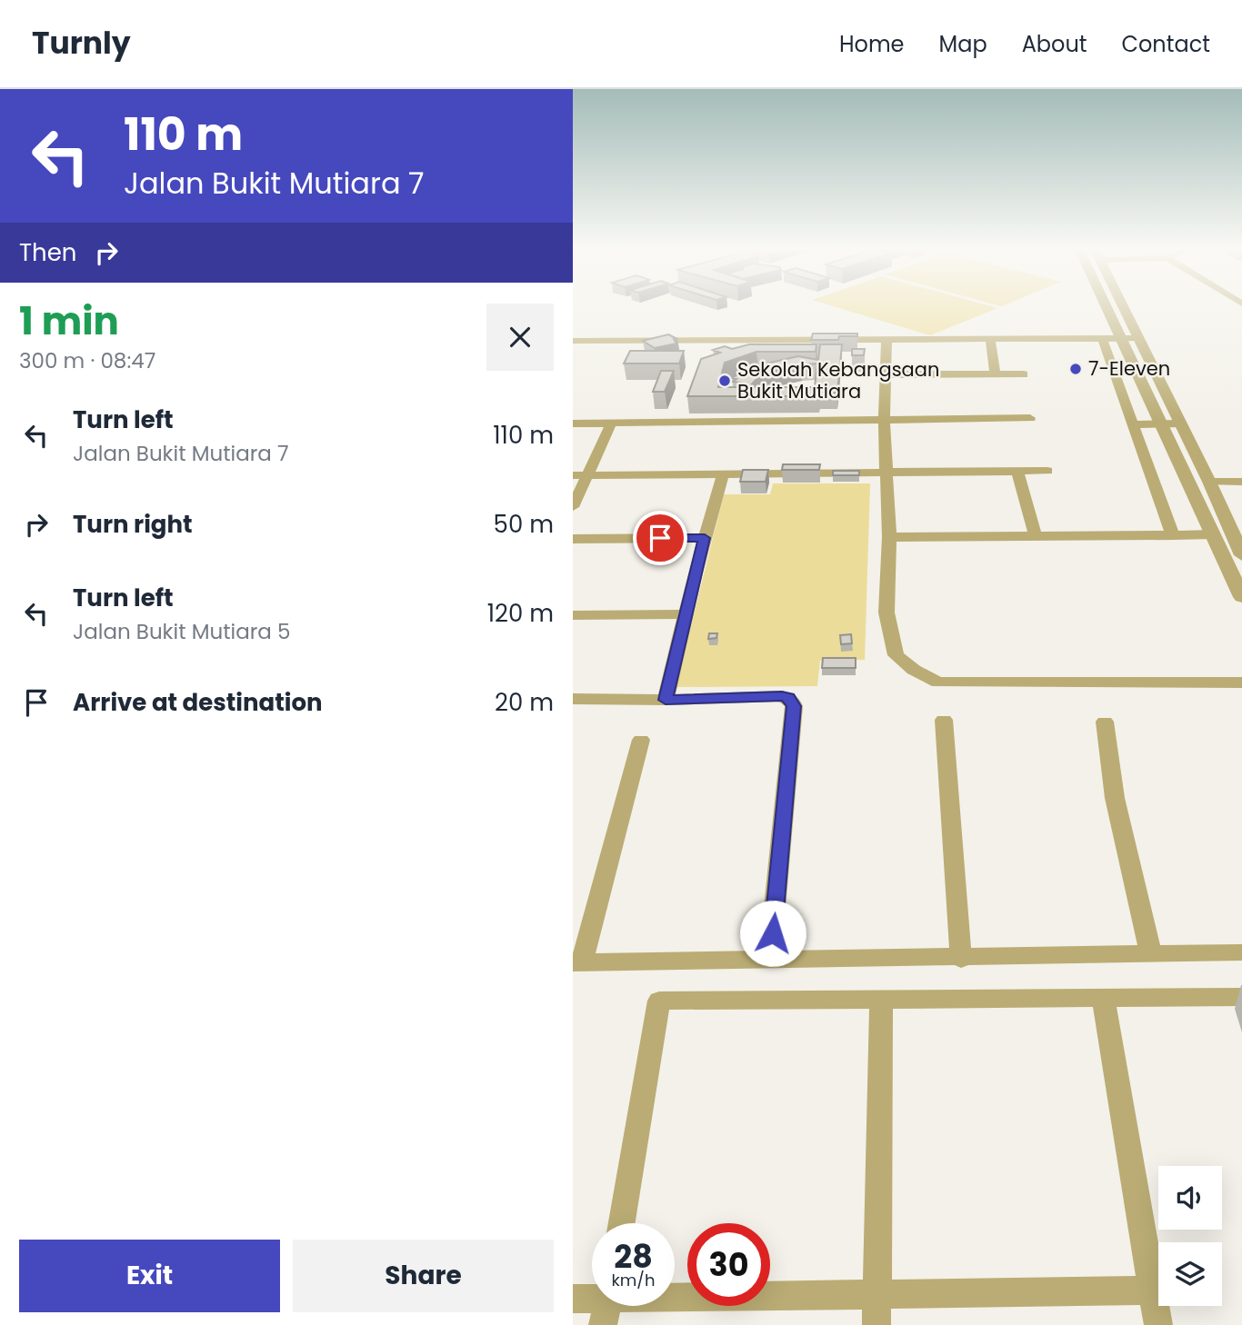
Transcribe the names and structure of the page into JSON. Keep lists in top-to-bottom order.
{
  "places": ["7-Eleven", "Sekolah Kebangsaan Bukit Mutiara"],
  "page": {
    "header": "Turnly",
    "nav": [
      "Home",
      "Map",
      "About",
      "Contact"
    ],
    "turn": ["110 m", "Jalan Bukit Mutiara 7"],
    "then": "Then",
    "heading": ["1 min", "300 m · 08:47"],
    "list": [
      {
        "name": "Turn left",
        "note": "Jalan Bukit Mutiara 7",
        "value": "110 m"
      },
      {
        "name": "Turn right",
        "value": "50 m"
      },
      {
        "name": "Turn left",
        "note": "Jalan Bukit Mutiara 5",
        "value": "120 m"
      },
      {
        "name": "Arrive at destination",
        "value": "20 m"
      }
    ],
    "speed": "28 km/h",
    "limit": "30",
    "buttons": ["Exit", "Share"]
  }
}
